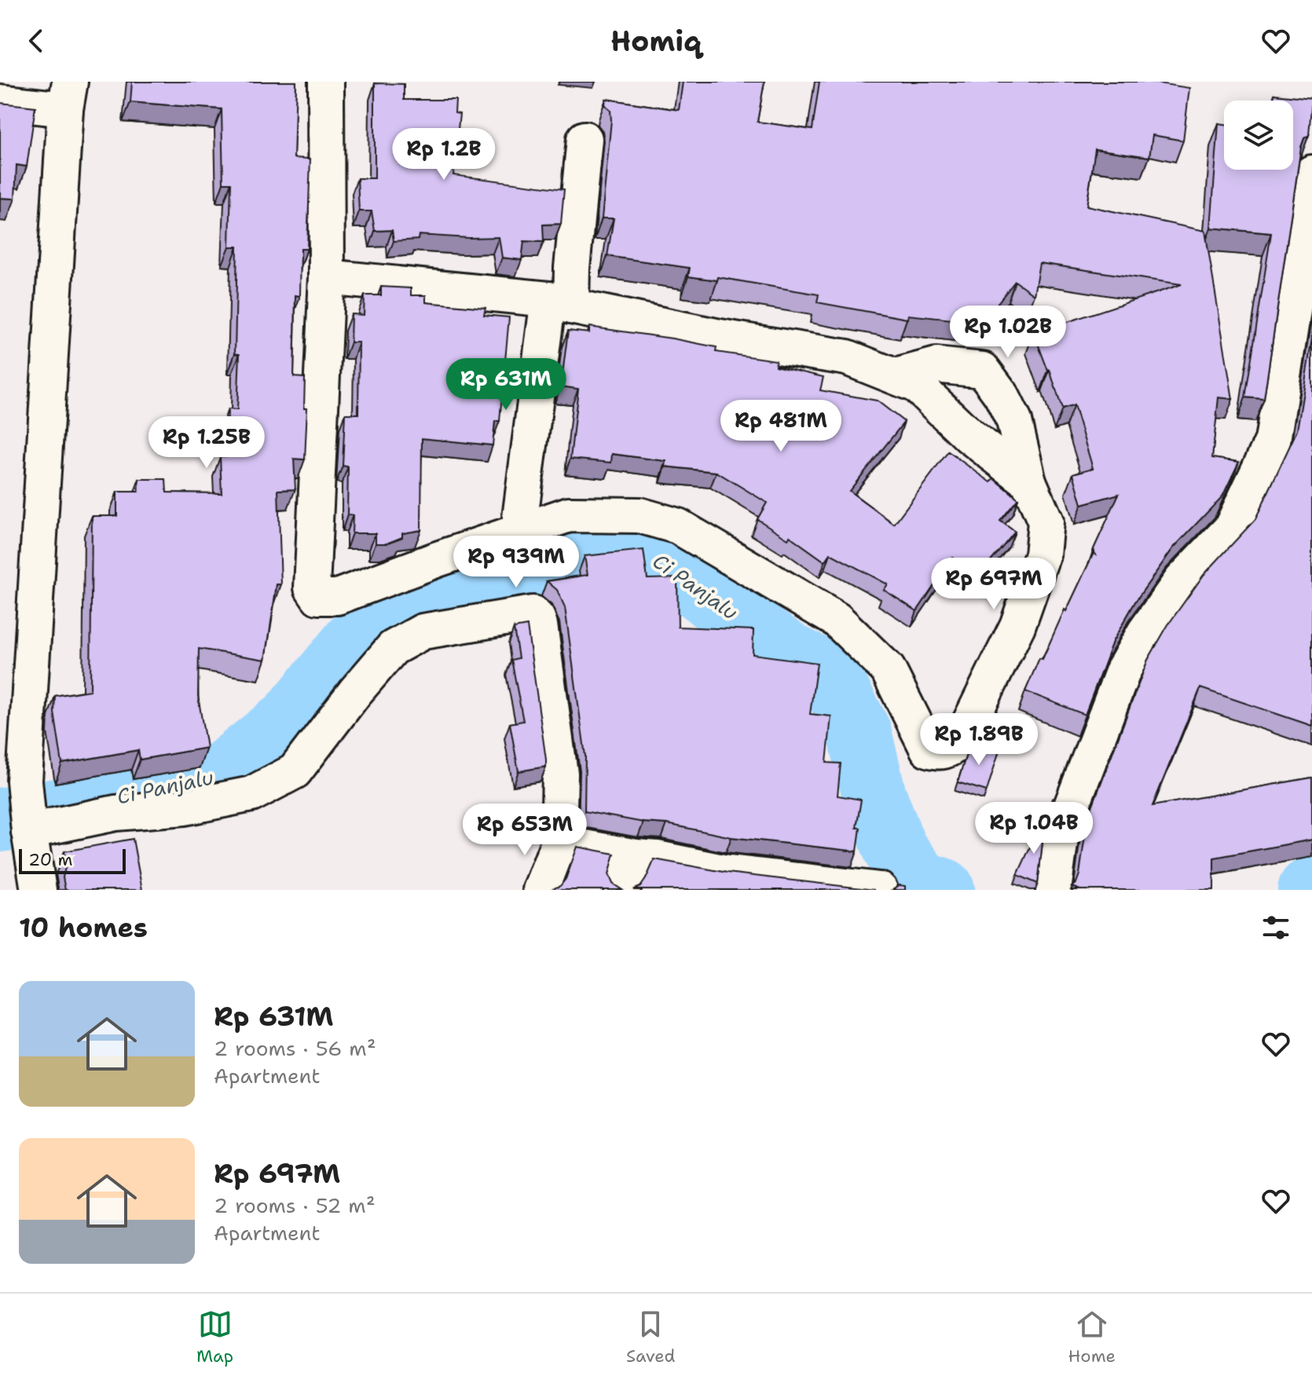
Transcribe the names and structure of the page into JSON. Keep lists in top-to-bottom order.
{
  "water": ["Ci Panjalu"],
  "scale_bar": "20 m",
  "page": {
    "header": "Homiq",
    "price": [
      "Rp 1.2B",
      "Rp 1.02B",
      "Rp 631M",
      "Rp 481M",
      "Rp 1.25B",
      "Rp 939M",
      "Rp 697M",
      "Rp 1.89B",
      "Rp 1.04B",
      "Rp 653M"
    ],
    "scale": "20 m",
    "heading": "10 homes",
    "list": [
      {
        "name": "Rp 631M",
        "note": "2 rooms · 56 m² · Apartment"
      },
      {
        "name": "Rp 697M",
        "note": "2 rooms · 52 m² · Apartment"
      }
    ],
    "tabs": ["Map", "Saved", "Home"]
  }
}
